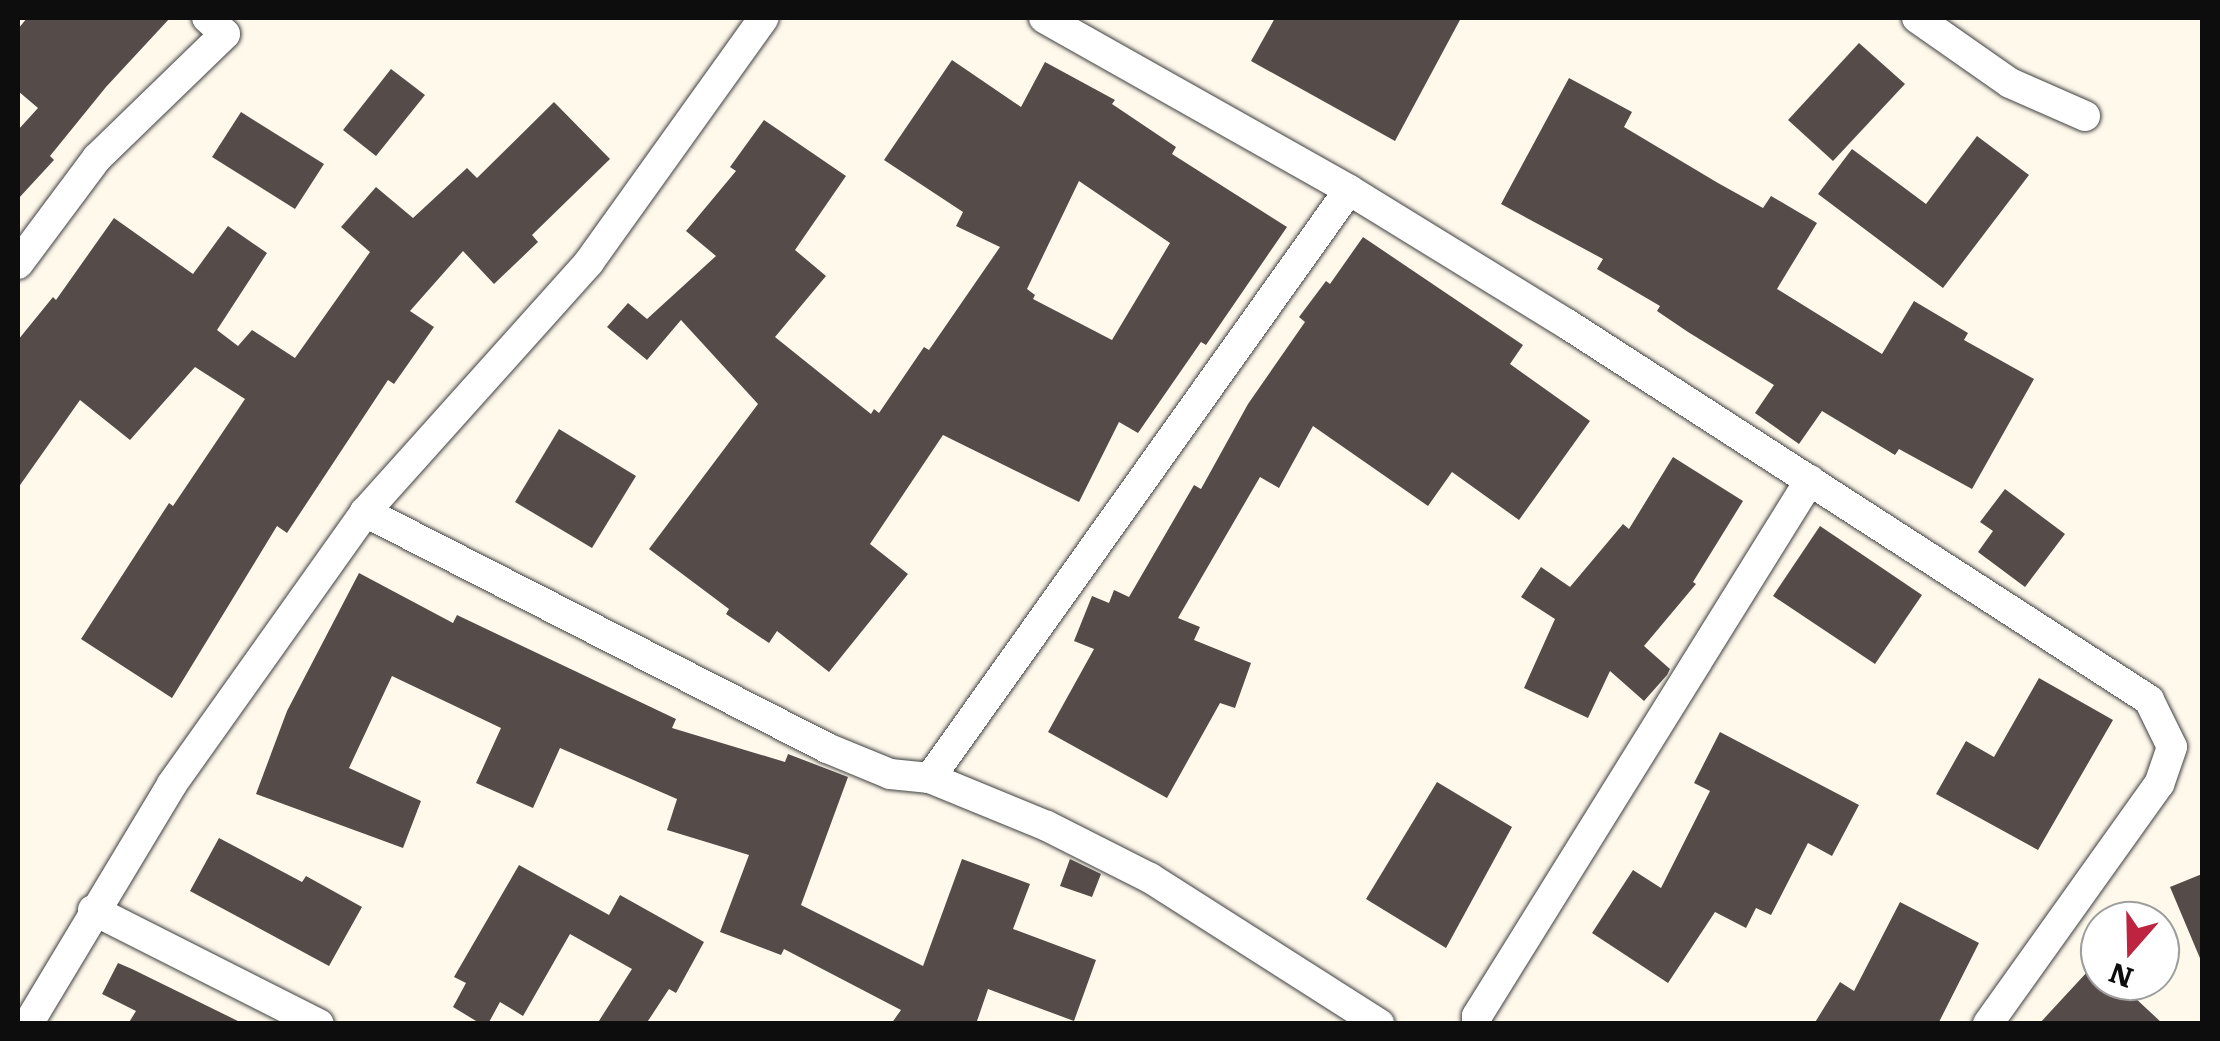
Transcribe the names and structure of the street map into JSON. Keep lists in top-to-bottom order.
{
  "north": "bottom"
}
